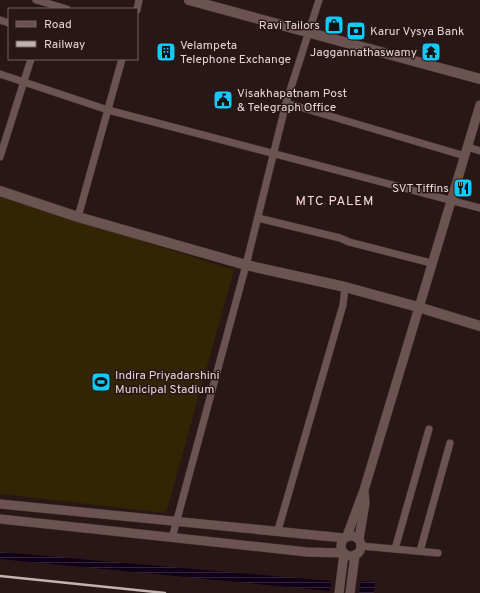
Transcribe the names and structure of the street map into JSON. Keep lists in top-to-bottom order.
{
  "districts": ["MTC PALEM"],
  "places": {
    "shop": ["Ravi Tailors"],
    "bank": ["Karur Vysya Bank"],
    "building": ["Velampeta Telephone Exchange"],
    "temple": ["Jaggannathaswamy"],
    "public building": ["Visakhapatnam Post & Telegraph Office"],
    "restaurant": ["SVT Tiffins"],
    "sports": ["Indira Priyadarshini Municipal Stadium"]
  },
  "legend": ["Road", "Railway"]
}
